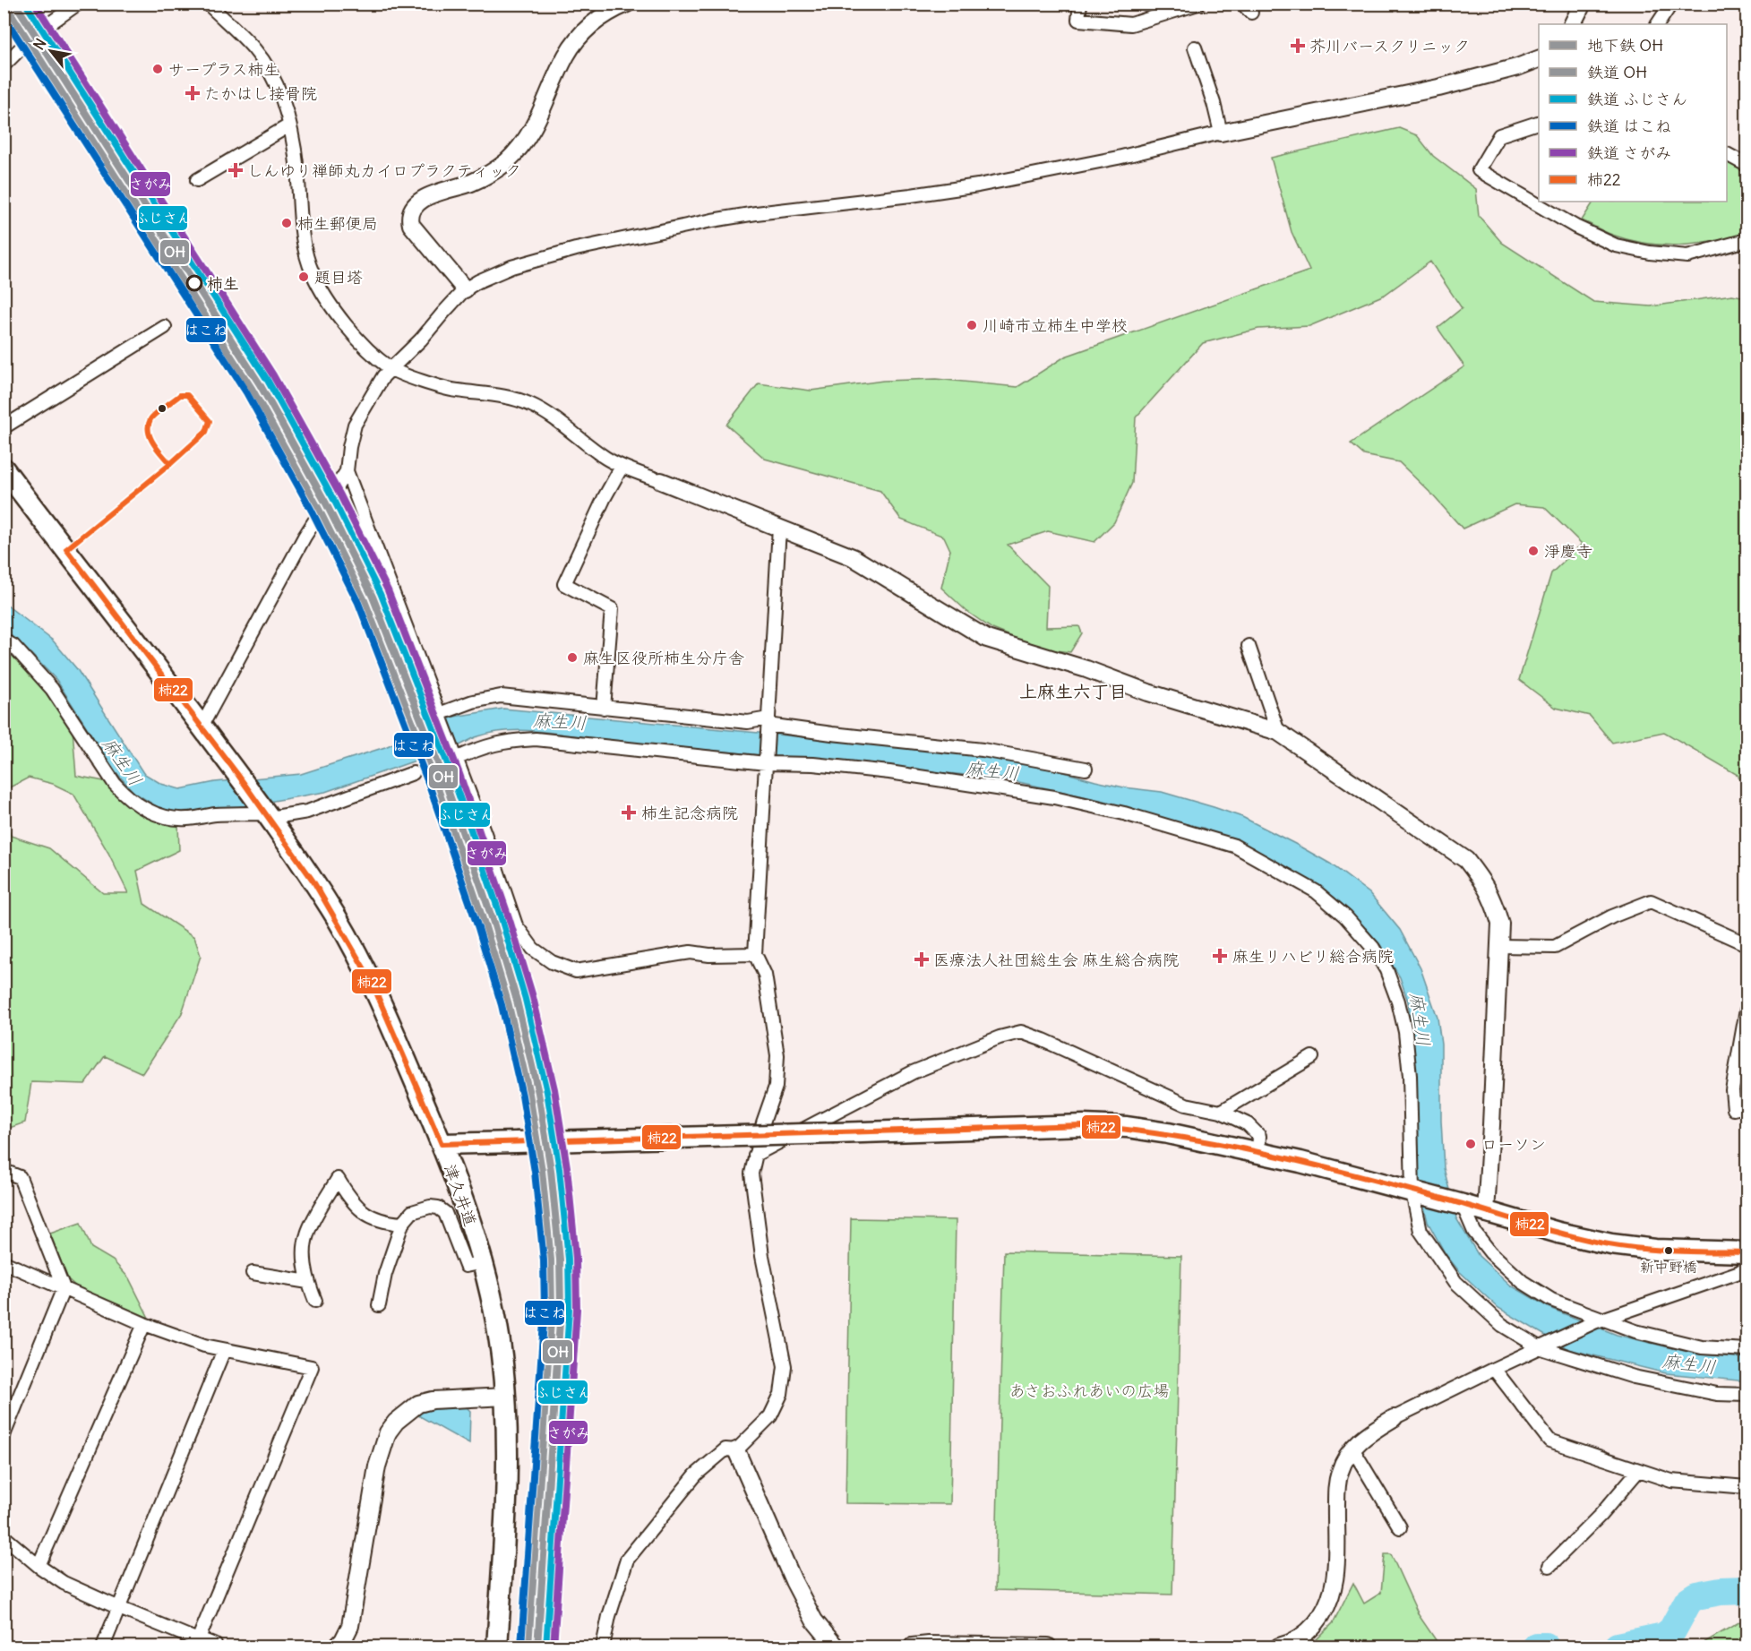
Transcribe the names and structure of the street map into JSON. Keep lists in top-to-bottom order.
{
  "streets": {
    "main road": ["津久井道"]
  },
  "districts": ["上麻生六丁目"],
  "water": ["麻生川"],
  "parks": ["あさおふれあいの広場"],
  "places": {
    "health": [
      "芥川バースクリニック",
      "たかはし接骨院",
      "しんゆり禅師丸カイロプラクティック",
      "柿生記念病院",
      "麻生リハビリ総合病院",
      "医療法人社団総生会 麻生総合病院"
    ],
    "other": [
      "サープラス柿生",
      "柿生郵便局",
      "題目塔",
      "柿生",
      "川崎市立柿生中学校",
      "淨慶寺",
      "麻生区役所柿生分庁舎",
      "ローソン",
      "新中野橋"
    ]
  },
  "lines": [
    "metro line OH",
    "rail line ふじさん",
    "rail line さがみ",
    "rail line OH",
    "rail line はこね",
    "transit line 柿22"
  ],
  "legend": [
    "地下鉄 OH",
    "鉄道 OH",
    "鉄道 ふじさん",
    "鉄道 はこね",
    "鉄道 さがみ",
    "柿22"
  ],
  "north": "top left"
}
